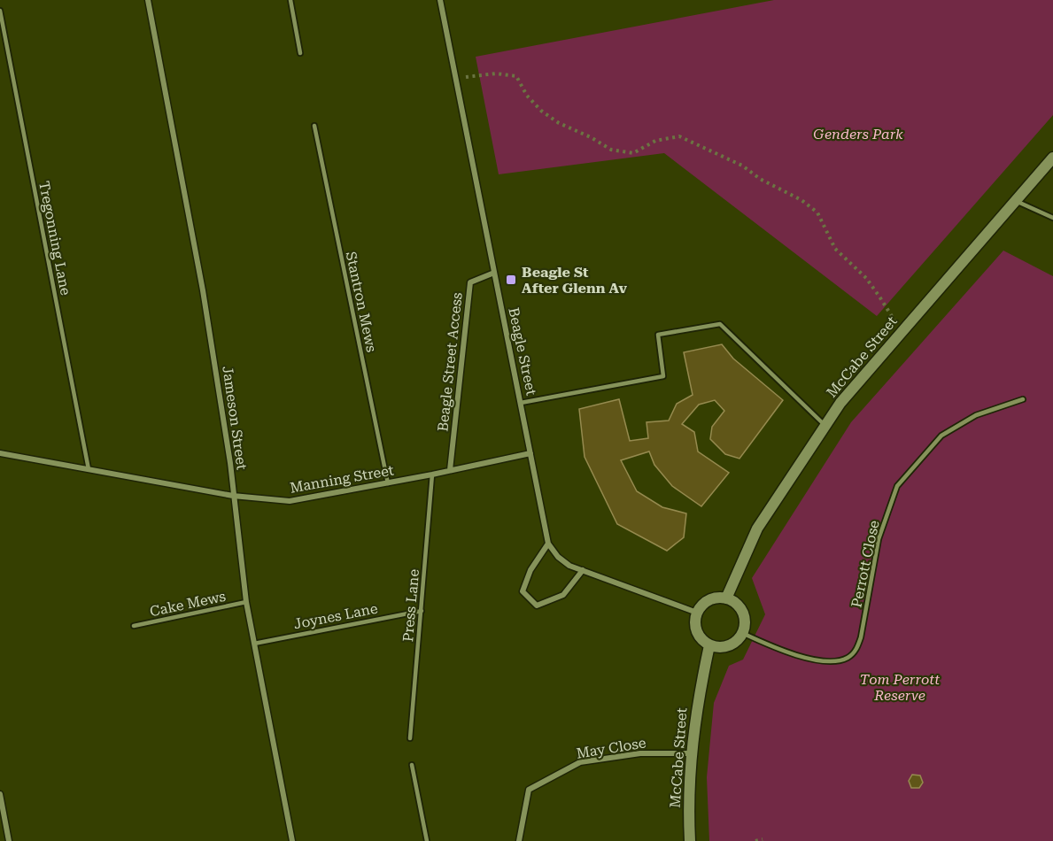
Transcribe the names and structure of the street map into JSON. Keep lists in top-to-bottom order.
{
  "streets": {
    "street": [
      "Beagle Street",
      "McCabe Street",
      "Beagle Street Access",
      "Jameson Street",
      "Manning Street",
      "May Close"
    ],
    "lane": [
      "Tregonning Lane",
      "Stantron Mews",
      "Perrott Close",
      "Cake Mews",
      "Press Lane",
      "Joynes Lane"
    ]
  },
  "crossings": [
    ["Tregonning Lane", "Manning Street"],
    ["Stantron Mews", "Manning Street"],
    ["Beagle Street", "Beagle Street Access"],
    ["Beagle Street", "Manning Street"],
    ["McCabe Street", "Perrott Close"],
    ["McCabe Street", "May Close"],
    ["Beagle Street Access", "Manning Street"],
    ["Jameson Street", "Manning Street"],
    ["Jameson Street", "Cake Mews"],
    ["Jameson Street", "Joynes Lane"],
    ["Manning Street", "Press Lane"],
    ["Press Lane", "Joynes Lane"]
  ],
  "parks": ["Genders Park", "Tom Perrott Reserve"],
  "places": {
    "transit": ["Beagle St After Glenn Av"]
  }
}
